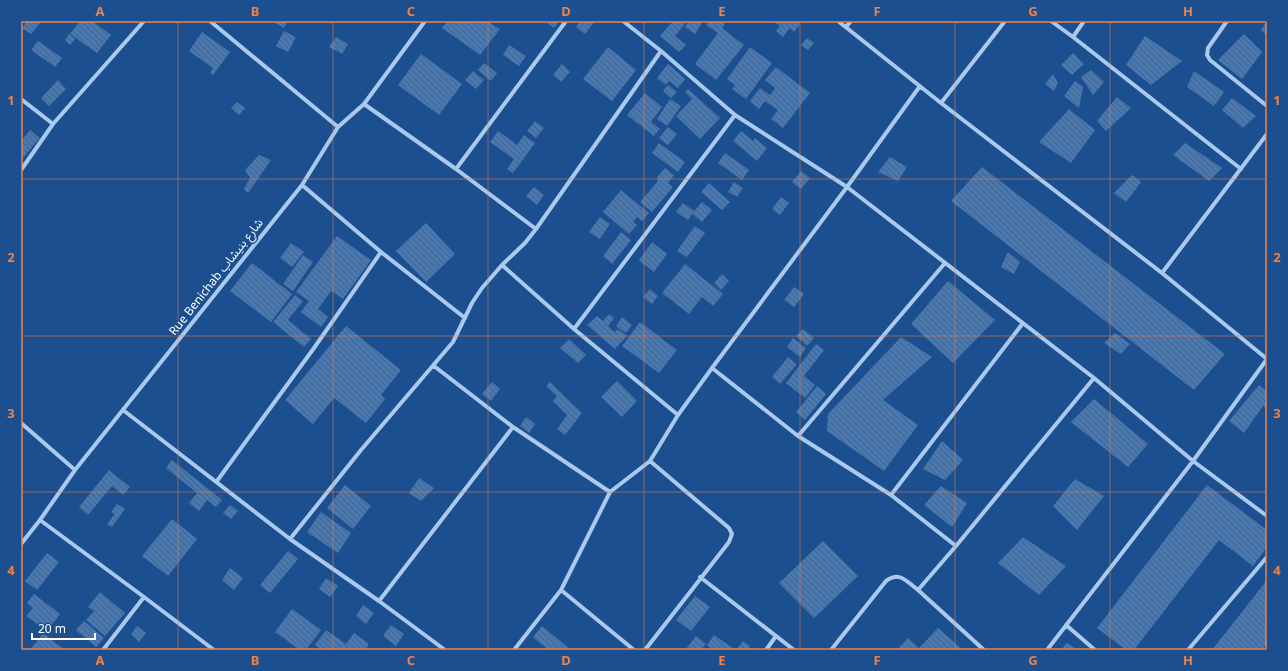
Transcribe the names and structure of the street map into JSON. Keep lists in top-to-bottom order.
{
  "streets": {
    "street": ["Rue Benichab شارع بنيشاب"]
  },
  "scale_bar": "20 m",
  "grid": {
    "columns": [
      "A",
      "B",
      "C",
      "D",
      "E",
      "F",
      "G",
      "H"
    ],
    "rows": [
      "1",
      "2",
      "3",
      "4"
    ]
  }
}
